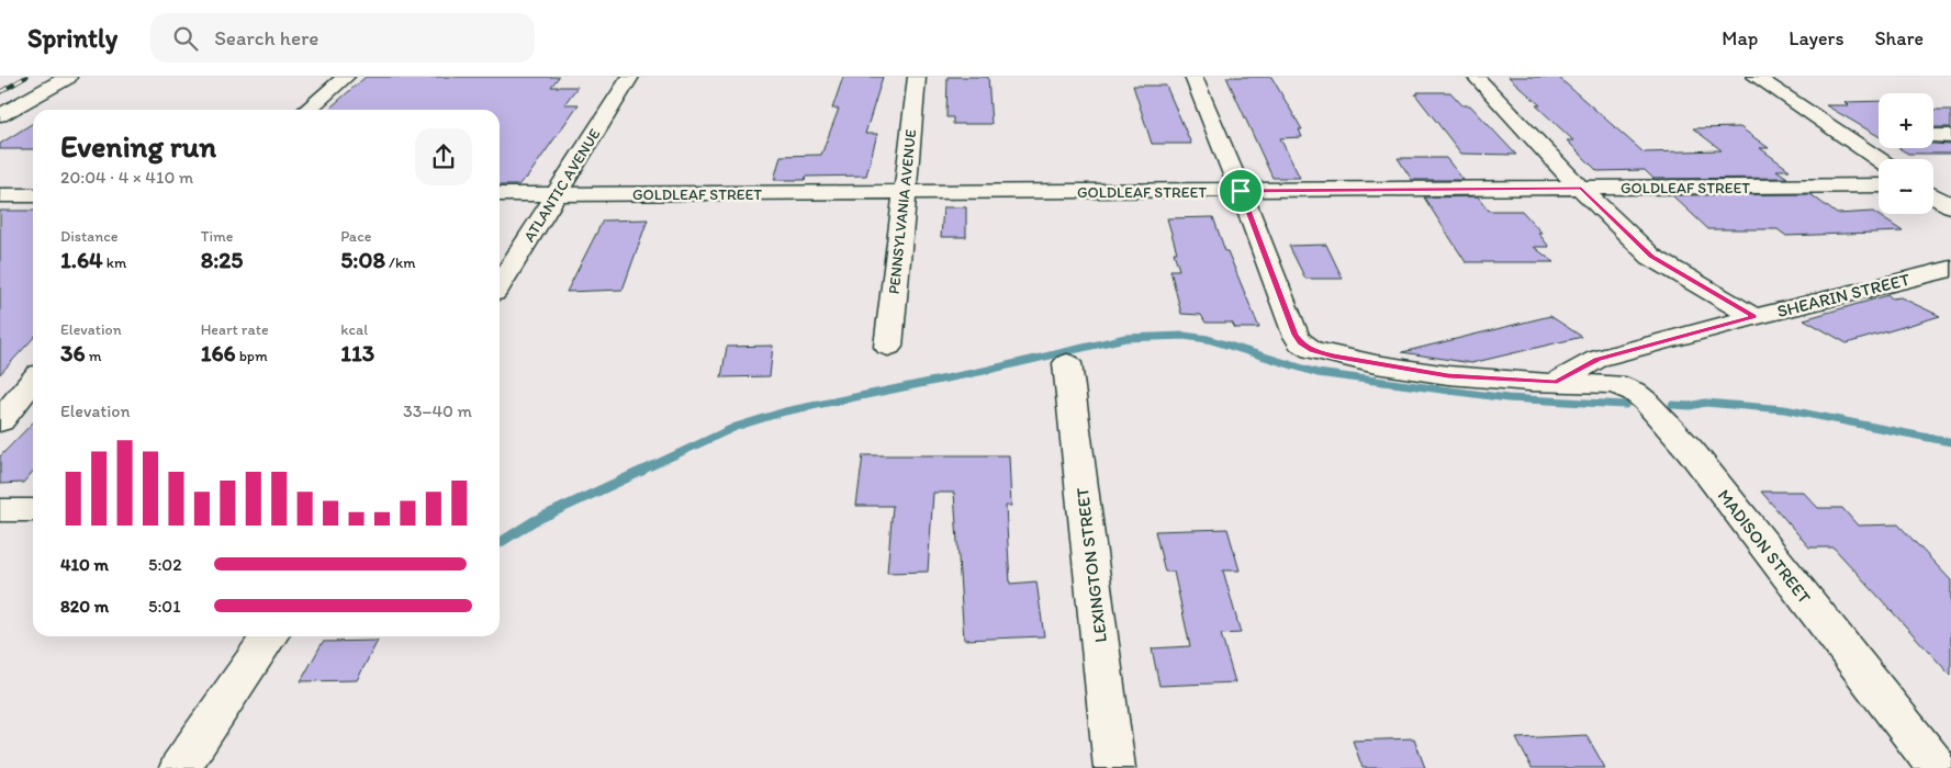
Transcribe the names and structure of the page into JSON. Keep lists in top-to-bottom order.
{
  "streets": {
    "street": [
      "ATLANTIC AVENUE",
      "GOLDLEAF STREET",
      "PENNSYLVANIA AVENUE",
      "SHEARIN STREET",
      "MADISON STREET",
      "LEXINGTON STREET"
    ]
  },
  "crossings": [
    ["ATLANTIC AVENUE", "GOLDLEAF STREET"],
    ["GOLDLEAF STREET", "PENNSYLVANIA AVENUE"],
    ["SHEARIN STREET", "MADISON STREET"]
  ],
  "page": {
    "header": "Sprintly",
    "search": "Search here",
    "nav": ["Map", "Layers", "Share"],
    "map_buttons": ["+", "−"],
    "heading": ["Evening run", "20:04 · 4 × 410 m"],
    "stats": [
      ["Distance", "1.64 km"],
      ["Time", "8:25"],
      ["Pace", "5:08 /km"],
      ["Elevation", "36 m"],
      ["Heart rate", "166 bpm"],
      ["kcal", "113"]
    ],
    "chart": ["Elevation", "33–40 m"],
    "list": [
      {
        "name": "410 m",
        "note": "5:02"
      },
      {
        "name": "820 m",
        "note": "5:01"
      }
    ]
  }
}
